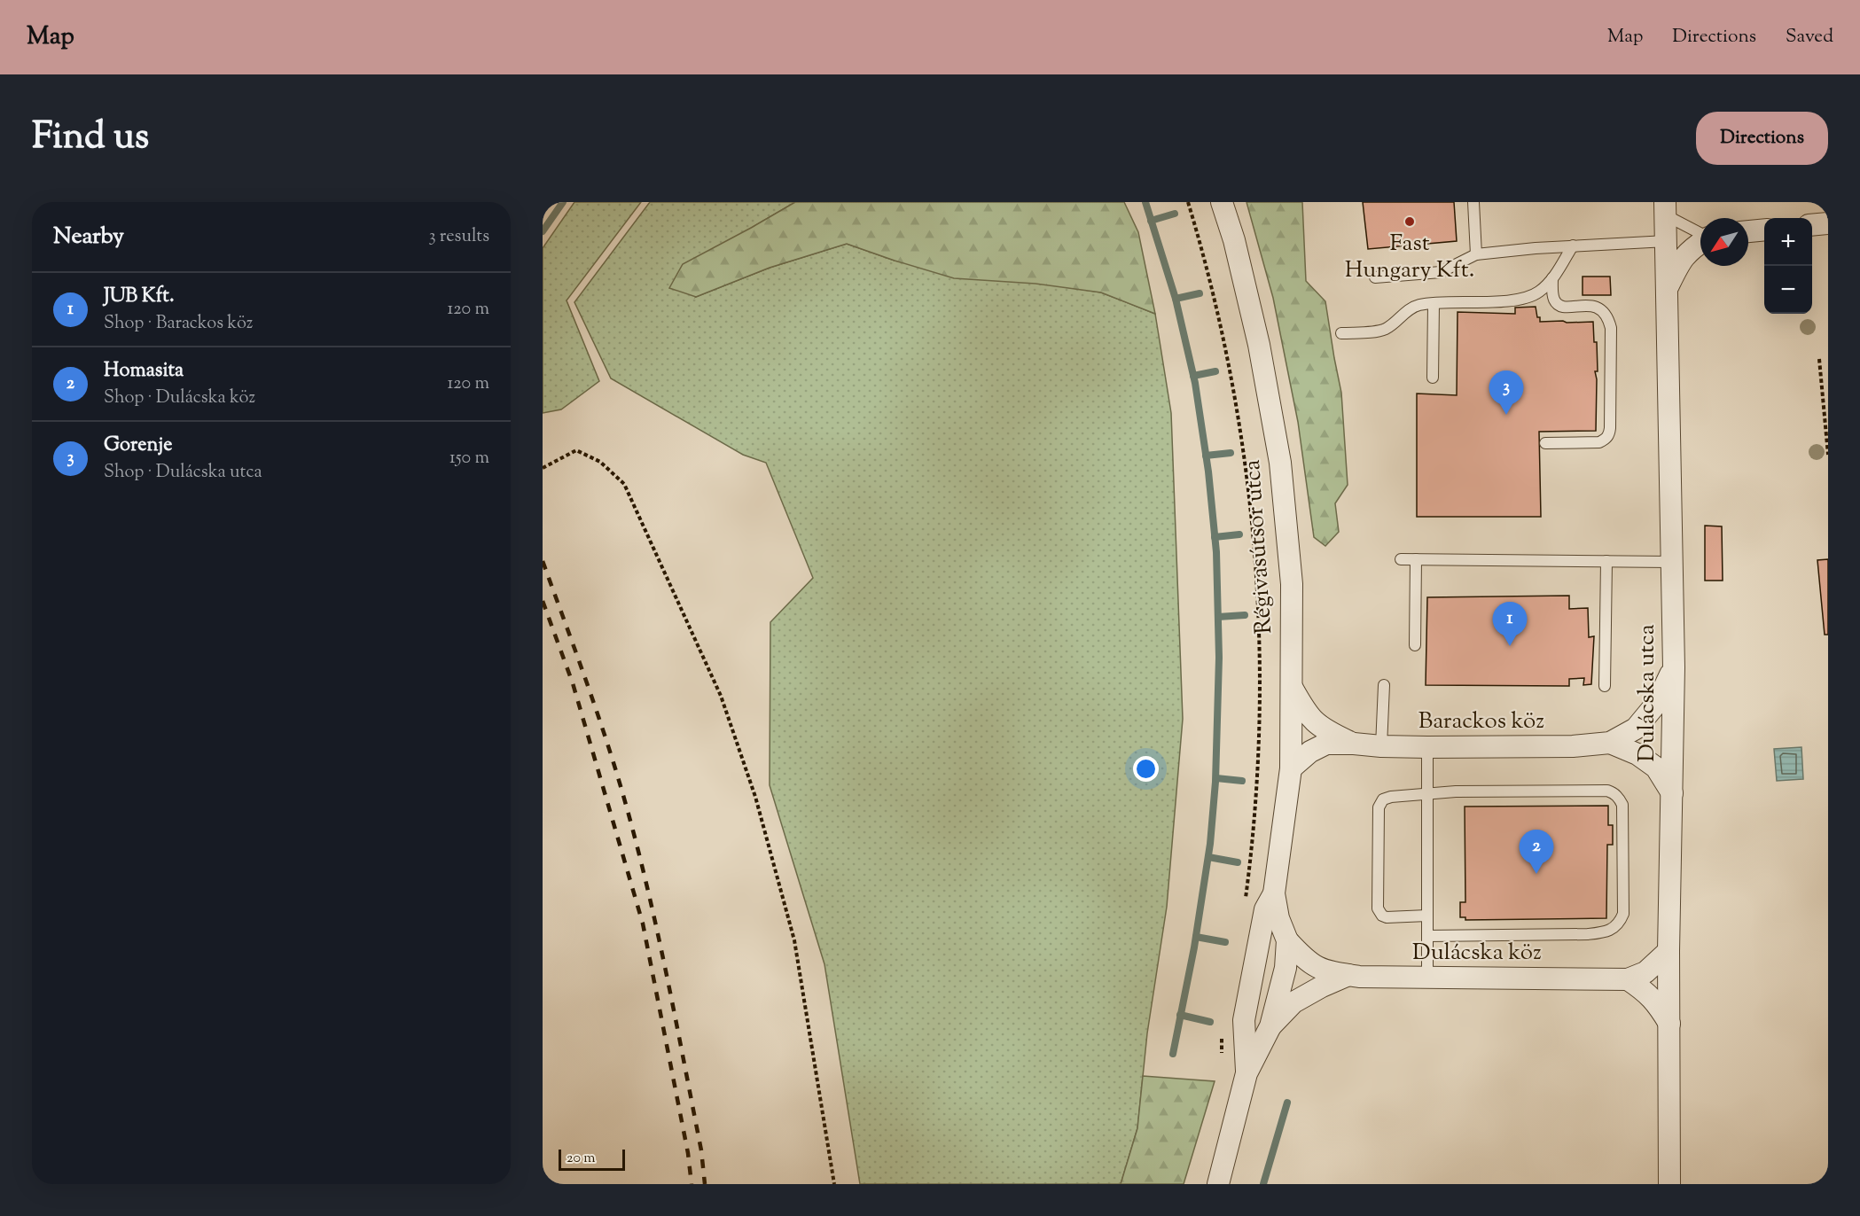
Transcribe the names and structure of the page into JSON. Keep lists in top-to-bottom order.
{
  "streets": {
    "street": [
      "Régivasútsor utca",
      "Dulácska utca",
      "Barackos köz",
      "Dulácska köz"
    ]
  },
  "crossings": [
    ["Régivasútsor utca", "Barackos köz"],
    ["Régivasútsor utca", "Dulácska köz"],
    ["Dulácska utca", "Barackos köz"],
    ["Dulácska utca", "Dulácska köz"]
  ],
  "places": ["Fast Hungary Kft."],
  "scale_bar": "20 m",
  "north": "bottom left",
  "page": {
    "header": "Map",
    "nav": ["Map", "Directions", "Saved"],
    "title": "Find us",
    "buttons": "Directions",
    "heading": ["Nearby", "3 results"],
    "map_buttons": ["+", "−"],
    "list": [
      {
        "mark": "1",
        "name": "JUB Kft.",
        "note": "Shop · Barackos köz",
        "value": "120 m"
      },
      {
        "mark": "2",
        "name": "Homasita",
        "note": "Shop · Dulácska köz",
        "value": "120 m"
      },
      {
        "mark": "3",
        "name": "Gorenje",
        "note": "Shop · Dulácska utca",
        "value": "150 m"
      }
    ],
    "pins": ["3", "1", "2"],
    "scale": "20 m"
  }
}
